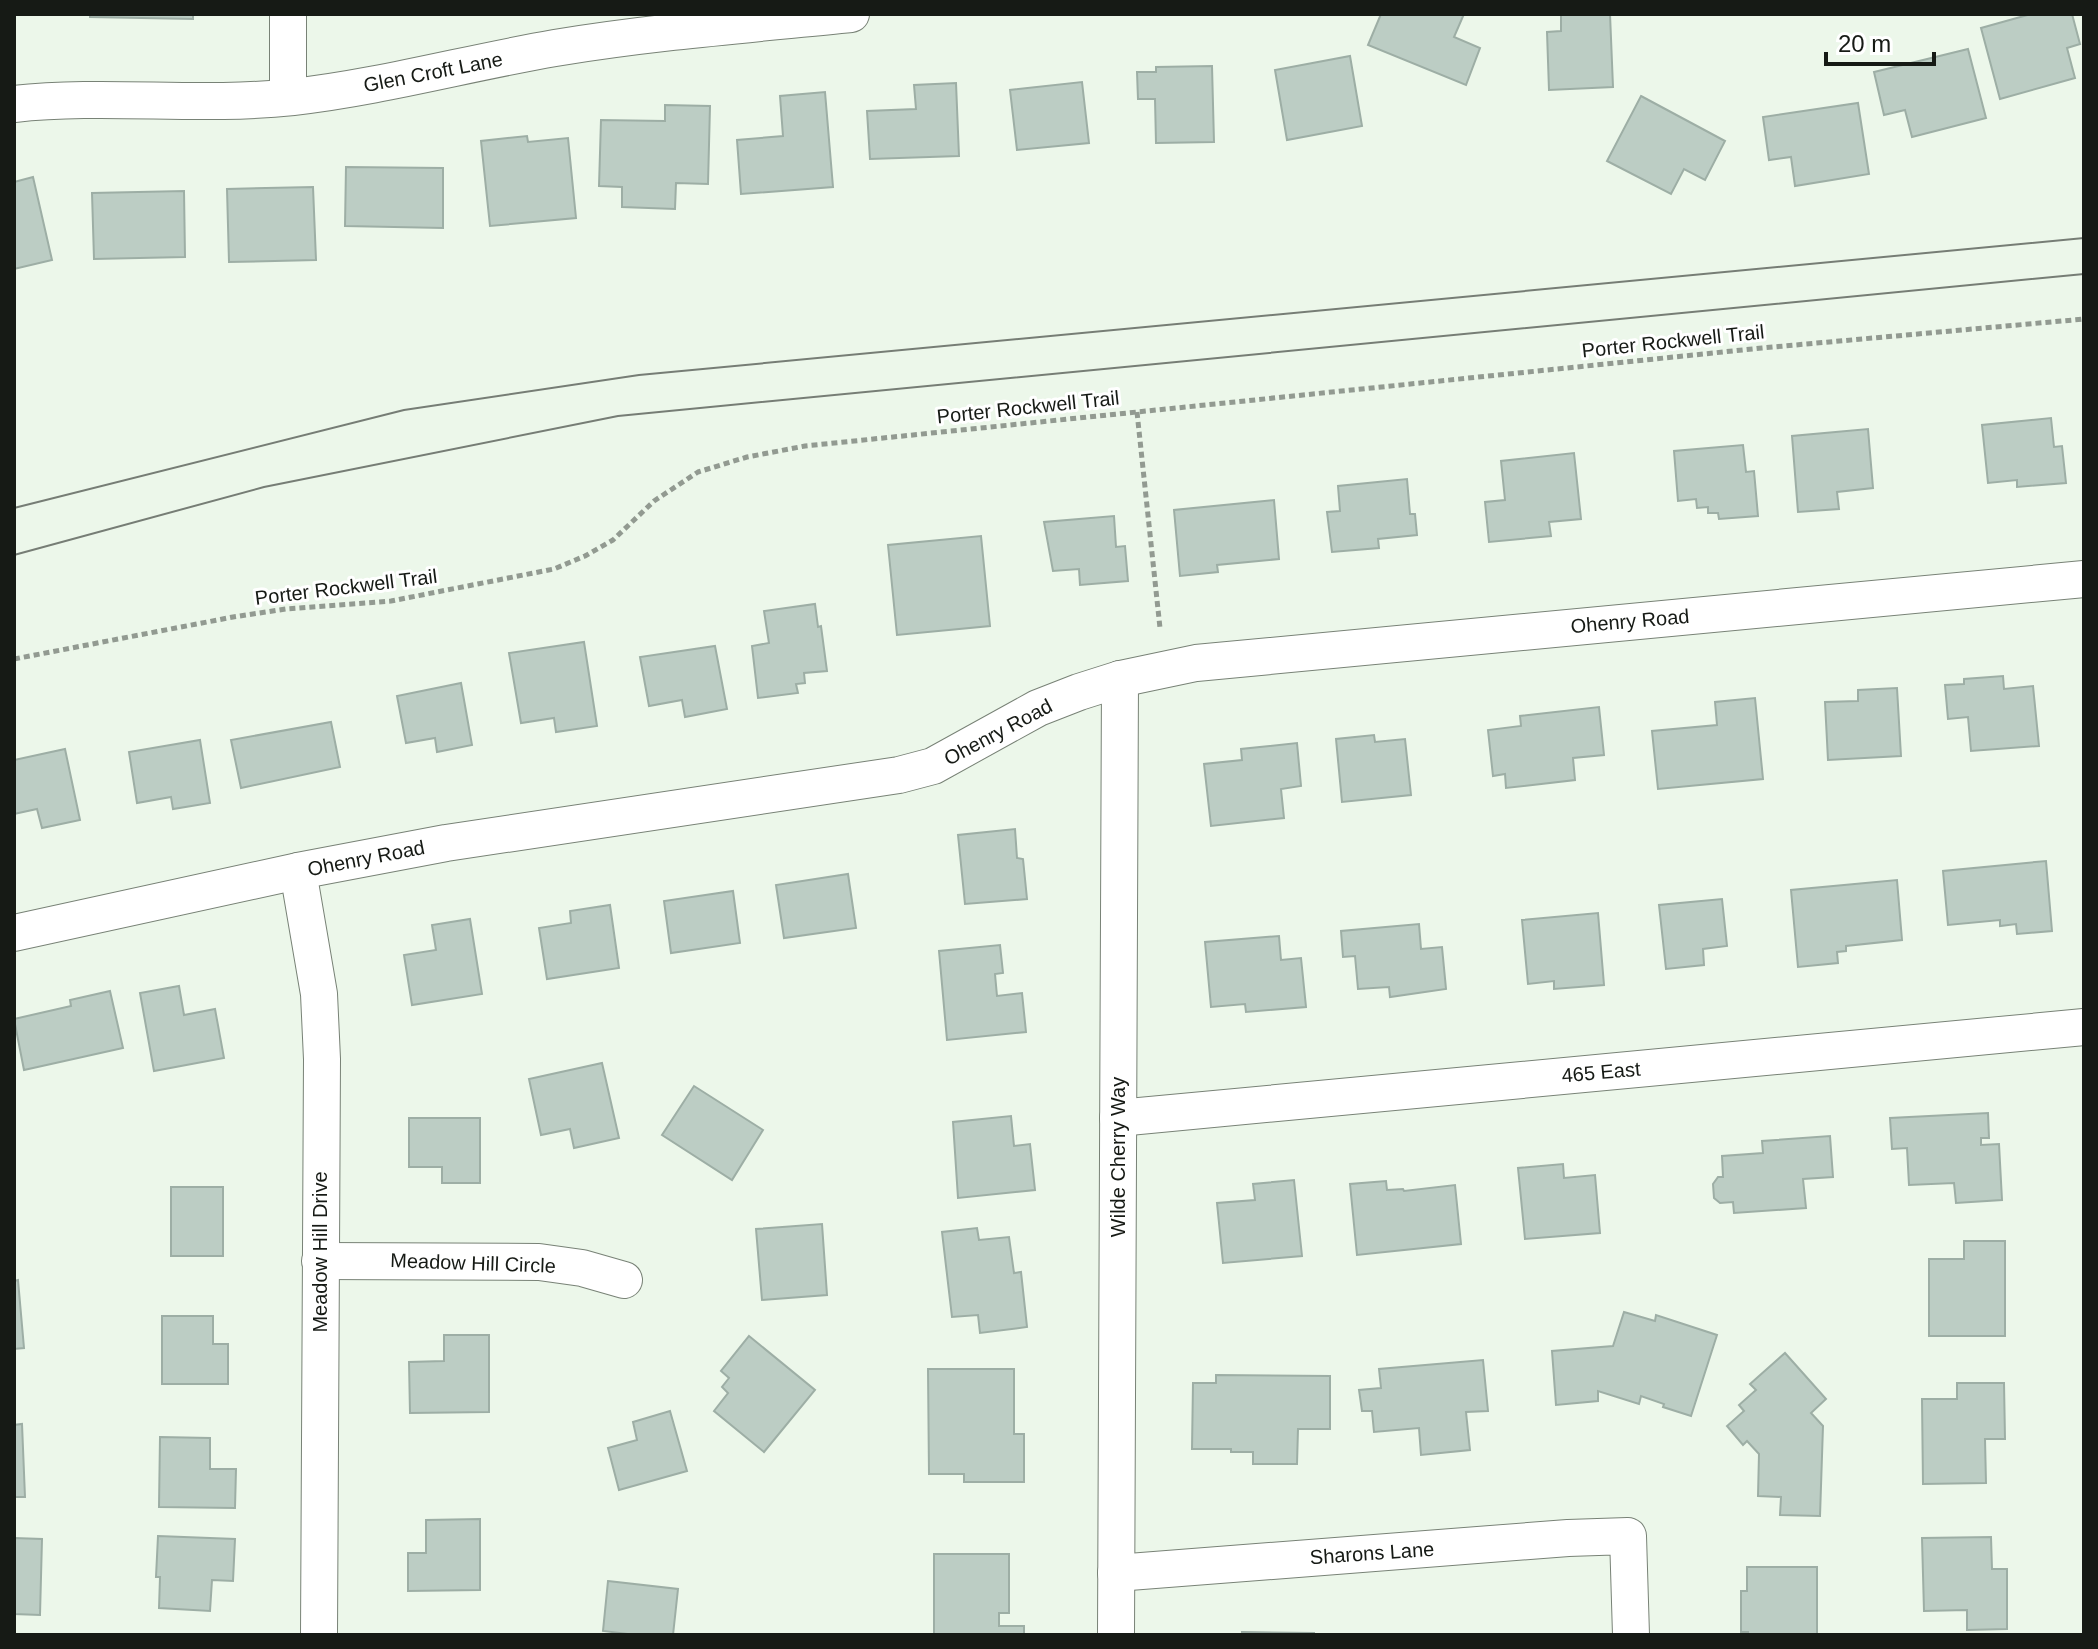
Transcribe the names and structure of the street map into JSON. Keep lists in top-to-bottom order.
{
  "streets": {
    "street": [
      "Glen Croft Lane",
      "Ohenry Road",
      "465 East",
      "Wilde Cherry Way",
      "Meadow Hill Drive",
      "Meadow Hill Circle",
      "Sharons Lane"
    ],
    "path": ["Porter Rockwell Trail"]
  },
  "crossings": [
    ["Ohenry Road", "Wilde Cherry Way"],
    ["Ohenry Road", "Meadow Hill Drive"],
    ["465 East", "Wilde Cherry Way"],
    ["Wilde Cherry Way", "Sharons Lane"],
    ["Meadow Hill Drive", "Meadow Hill Circle"]
  ],
  "scale_bar": "20 m"
}
